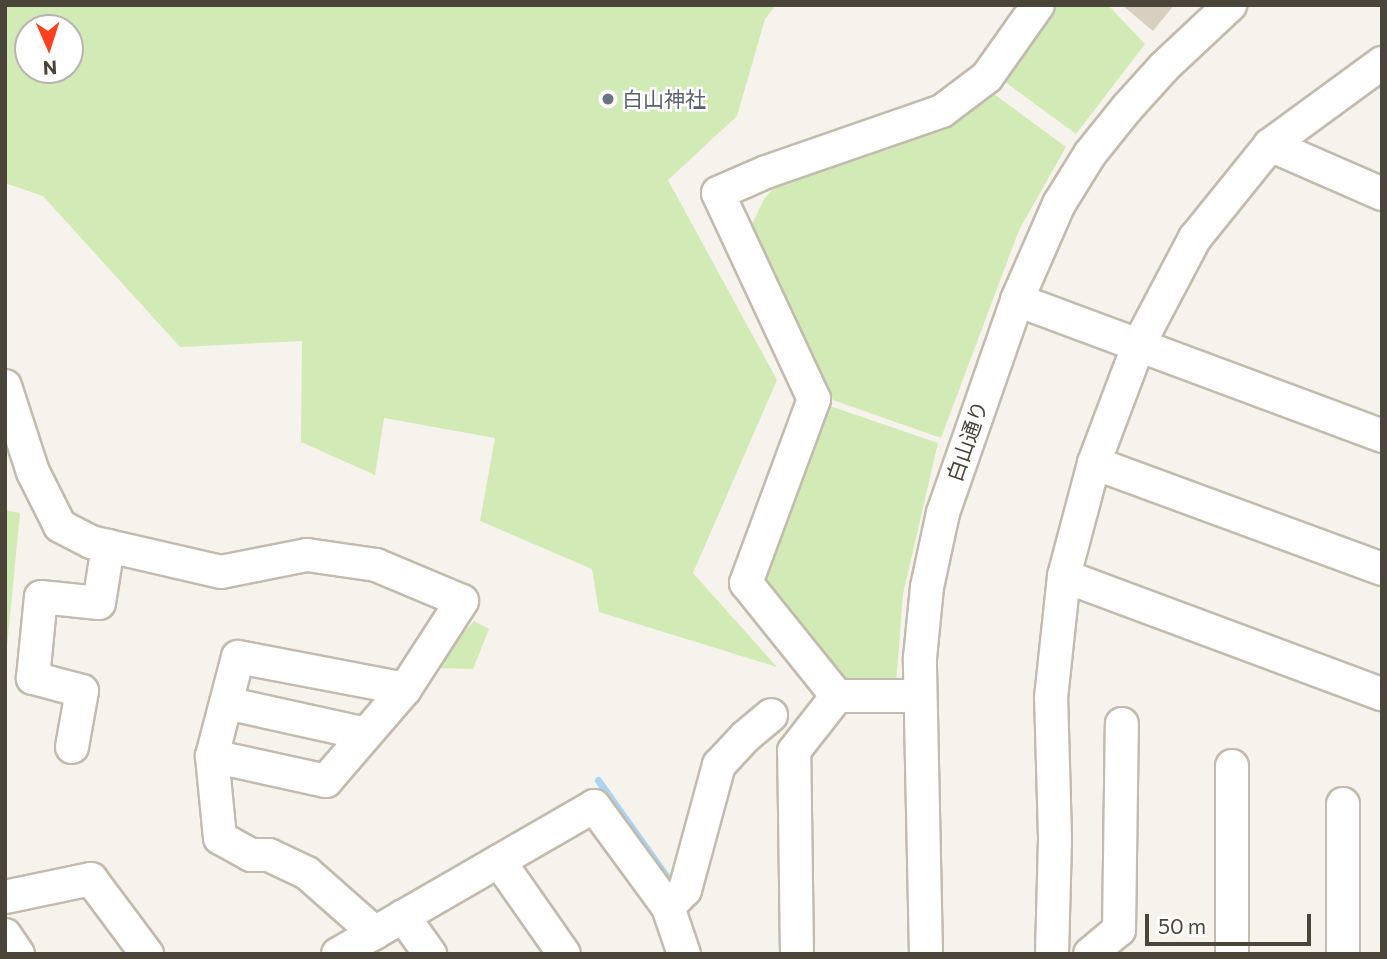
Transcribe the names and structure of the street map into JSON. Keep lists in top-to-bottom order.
{
  "streets": {
    "street": ["白山通り"]
  },
  "places": ["白山神社"],
  "scale_bar": "50 m",
  "north": "bottom"
}
